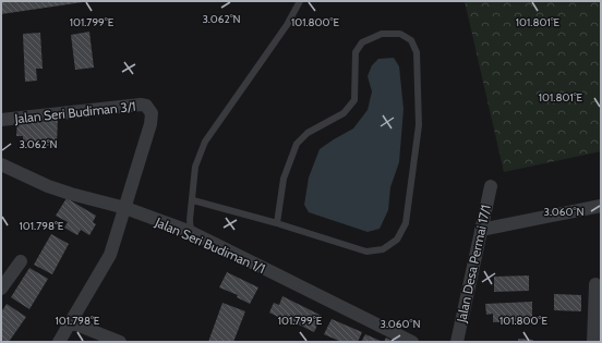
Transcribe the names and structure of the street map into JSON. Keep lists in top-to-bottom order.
{
  "streets": {
    "street": ["Jalan Seri Budiman 3/1", "Jalan Seri Budiman 1/1", "Jalan Desa Permai 17/1"]
  },
  "crossings": [
    ["Jalan Seri Budiman 3/1", "Jalan Seri Budiman 1/1"]
  ],
  "coordinates": [
    "3.062°N",
    "101.799°E",
    "101.800°E",
    "101.801°E",
    "3.060°N",
    "101.798°E"
  ]
}
